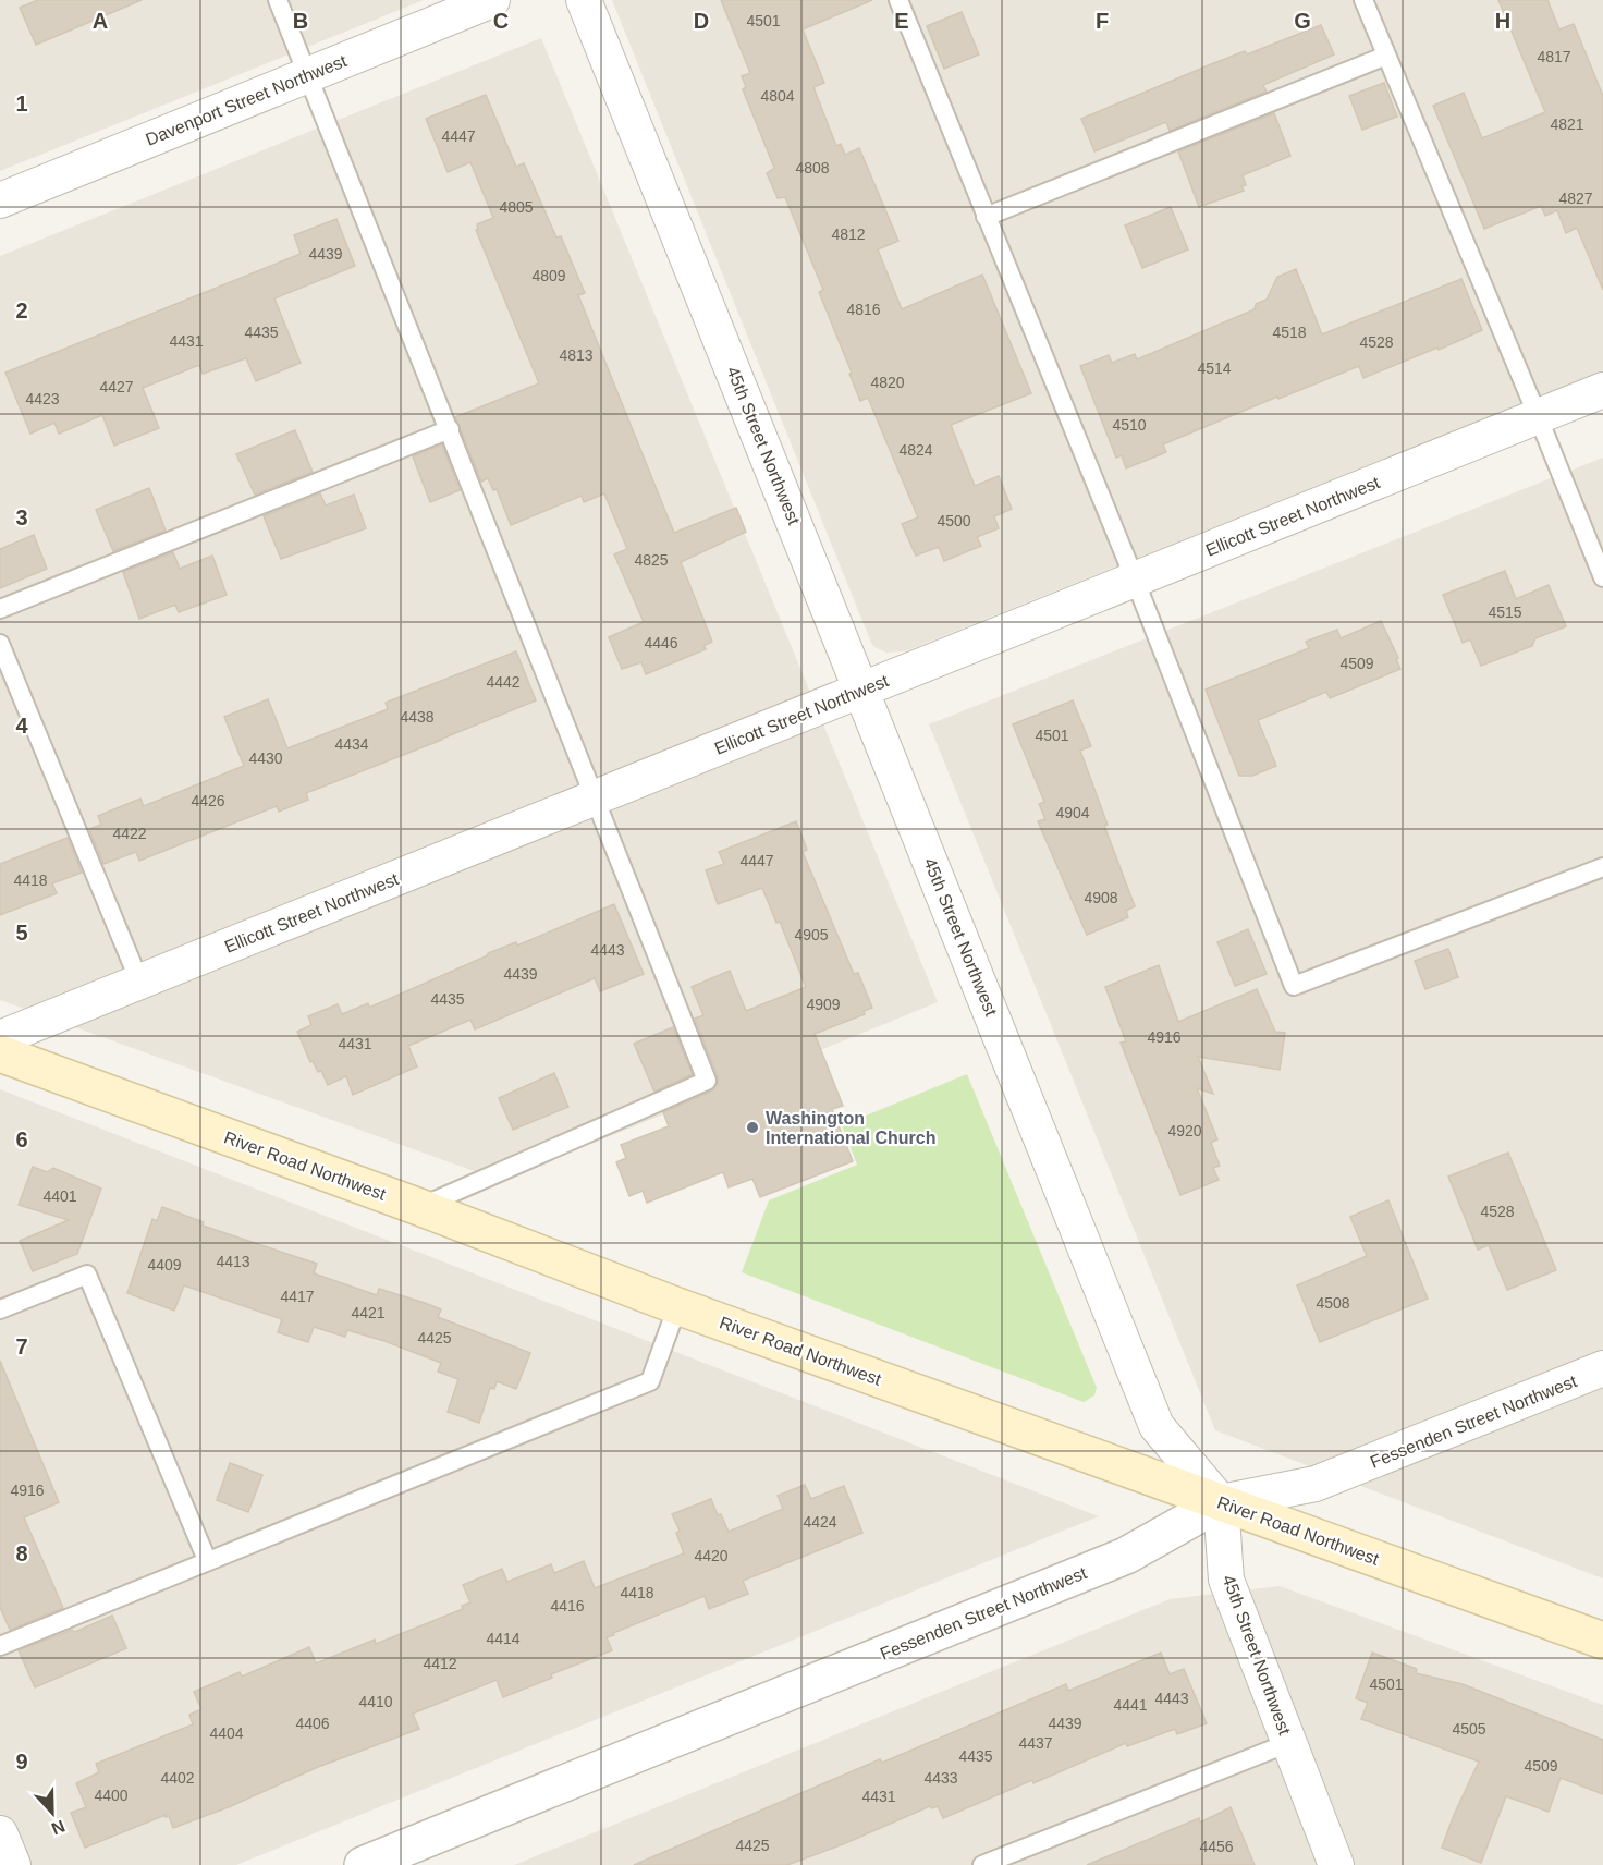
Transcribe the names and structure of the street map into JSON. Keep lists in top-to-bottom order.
{
  "streets": {
    "main road": ["River Road Northwest"],
    "street": [
      "Davenport Street Northwest",
      "45th Street Northwest",
      "Ellicott Street Northwest",
      "Fessenden Street Northwest"
    ]
  },
  "crossings": [
    ["45th Street Northwest", "Ellicott Street Northwest"],
    ["45th Street Northwest", "River Road Northwest"],
    ["45th Street Northwest", "Fessenden Street Northwest"],
    ["River Road Northwest", "Fessenden Street Northwest"]
  ],
  "places": ["Washington International Church"],
  "house_numbers": [
    "4501",
    "4817",
    "4804",
    "4821",
    "4447",
    "4808",
    "4827",
    "4805",
    "4812",
    "4439",
    "4809",
    "4816",
    "4435",
    "4518",
    "4431",
    "4528",
    "4813",
    "4514",
    "4820",
    "4427",
    "4423",
    "4510",
    "4824",
    "4500",
    "4825",
    "4515",
    "4446",
    "4509",
    "4442",
    "4438",
    "4501",
    "4434",
    "4430",
    "4426",
    "4904",
    "4422",
    "4447",
    "4418",
    "4908",
    "4905",
    "4443",
    "4439",
    "4435",
    "4909",
    "4916",
    "4431",
    "4920",
    "4401",
    "4528",
    "4413",
    "4409",
    "4417",
    "4508",
    "4421",
    "4425",
    "4916",
    "4424",
    "4420",
    "4418",
    "4416",
    "4414",
    "4412",
    "4501",
    "4443",
    "4410",
    "4441",
    "4406",
    "4439",
    "4505",
    "4404",
    "4437",
    "4435",
    "4509",
    "4402",
    "4433",
    "4400",
    "4431",
    "4425",
    "4456"
  ],
  "north": "bottom",
  "grid": {
    "columns": [
      "A",
      "B",
      "C",
      "D",
      "E",
      "F",
      "G",
      "H"
    ],
    "rows": [
      "1",
      "2",
      "3",
      "4",
      "5",
      "6",
      "7",
      "8",
      "9"
    ]
  }
}
